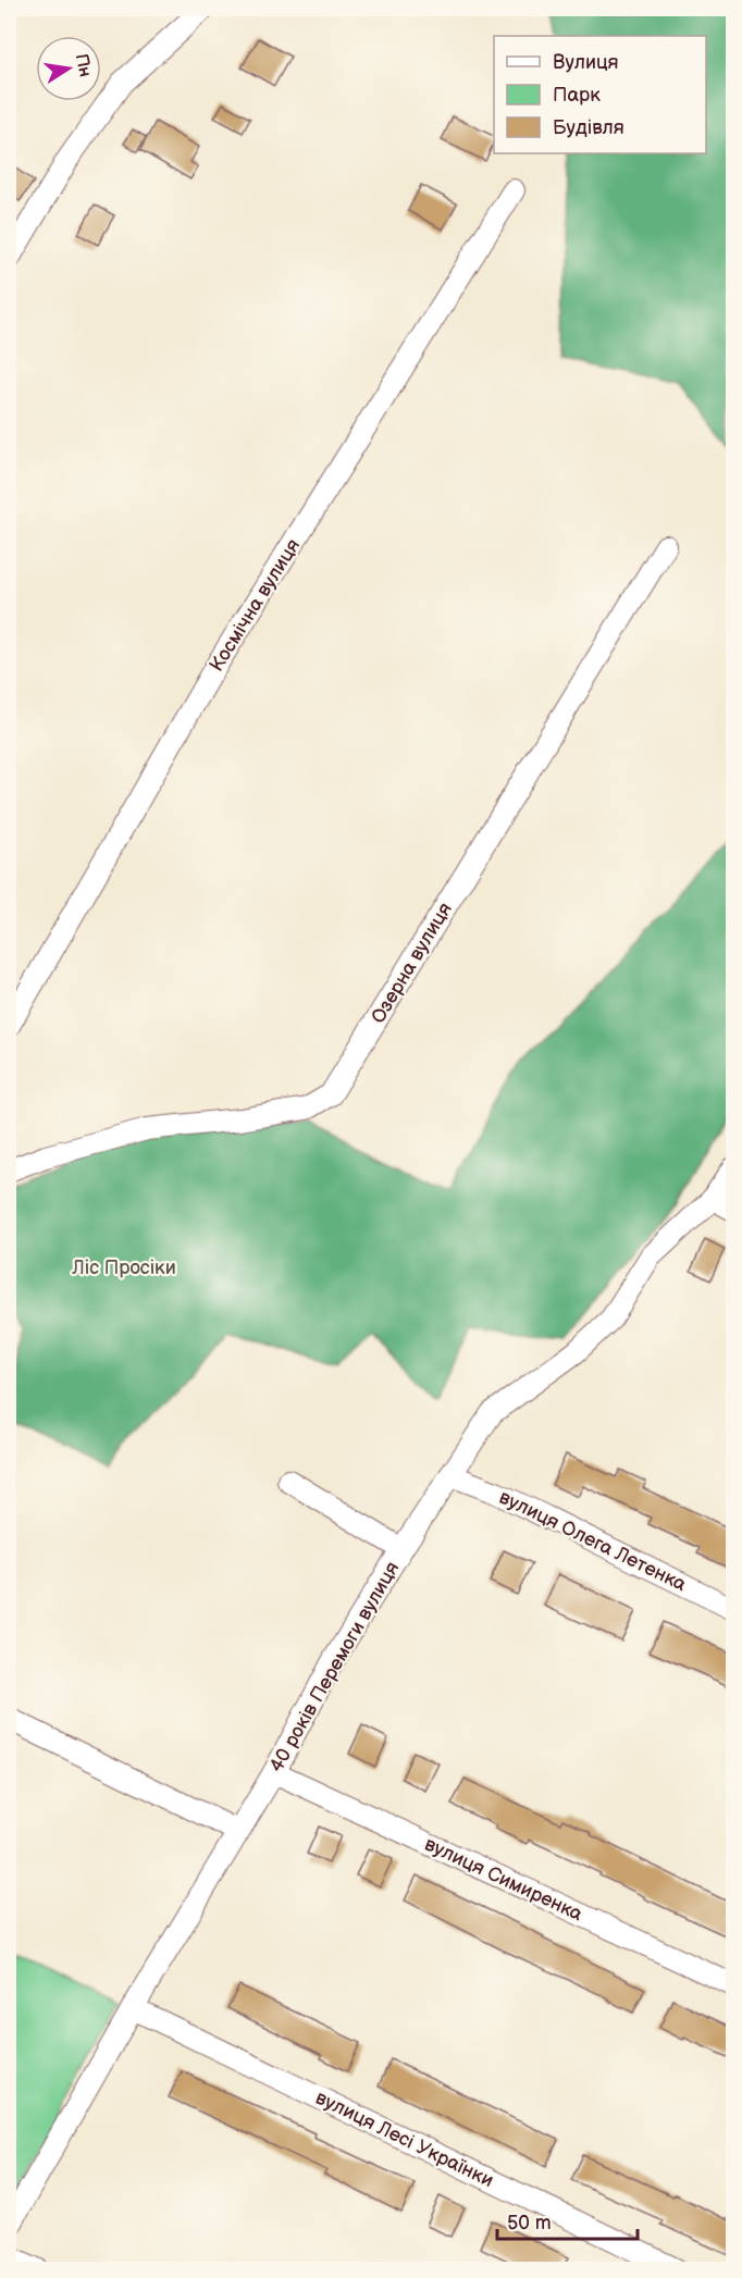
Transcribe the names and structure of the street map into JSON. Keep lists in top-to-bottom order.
{
  "streets": {
    "street": [
      "Космічна вулиця",
      "Озерна вулиця",
      "вулиця Олега Летенка",
      "40 років Перемоги вулиця",
      "вулиця Симиренка",
      "вулиця Лесі Українки"
    ]
  },
  "crossings": [
    ["вулиця Олега Летенка", "40 років Перемоги вулиця"],
    ["40 років Перемоги вулиця", "вулиця Симиренка"],
    ["40 років Перемоги вулиця", "вулиця Лесі Українки"]
  ],
  "parks": ["Ліс Просіки"],
  "legend": ["Вулиця", "Парк", "Будівля"],
  "scale_bar": "50 m",
  "north": "right"
}
